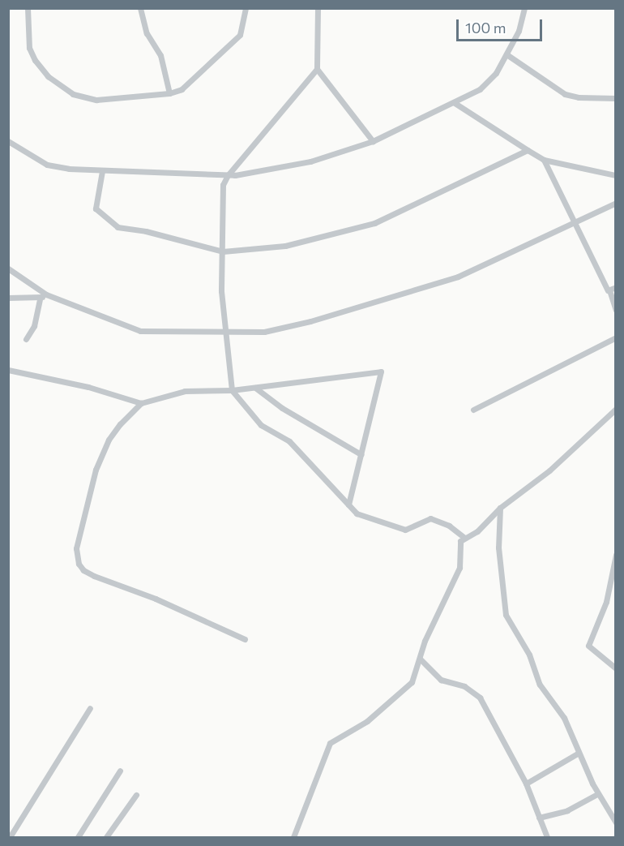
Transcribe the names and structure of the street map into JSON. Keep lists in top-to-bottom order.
{
  "scale_bar": "100 m"
}
